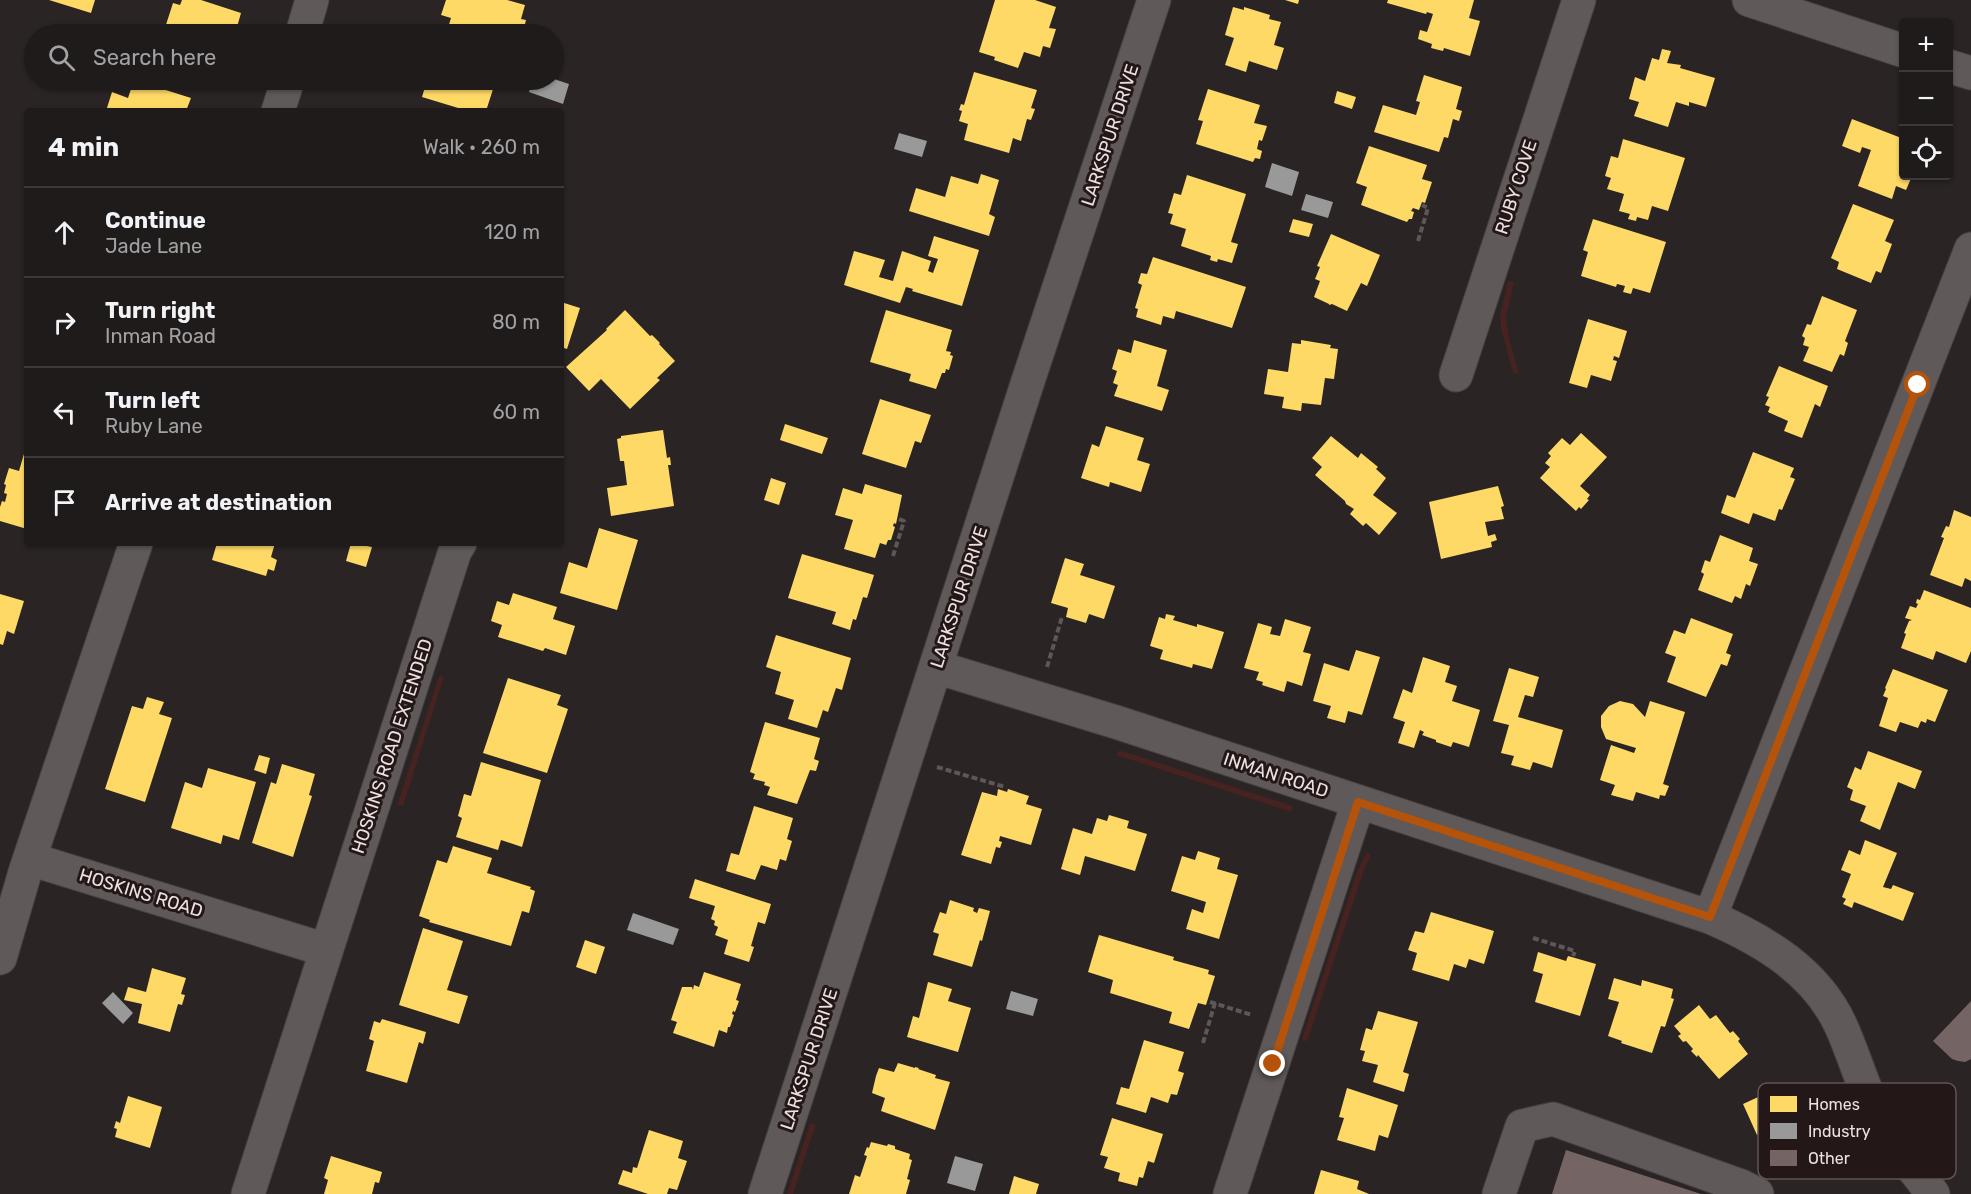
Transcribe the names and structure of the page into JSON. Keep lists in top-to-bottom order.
{
  "streets": {
    "street": [
      "LARKSPUR DRIVE",
      "RUBY COVE",
      "HOSKINS ROAD EXTENDED",
      "INMAN ROAD",
      "HOSKINS ROAD"
    ]
  },
  "crossings": [
    ["LARKSPUR DRIVE", "INMAN ROAD"],
    ["HOSKINS ROAD EXTENDED", "HOSKINS ROAD"]
  ],
  "legend": ["Homes", "Industry", "Other"],
  "page": {
    "map_buttons": ["+", "−"],
    "search": "Search here",
    "heading": ["4 min", "Walk · 260 m"],
    "list": [
      ["Continue", "Jade Lane", "120 m"],
      ["Turn right", "Inman Road", "80 m"],
      ["Turn left", "Ruby Lane", "60 m"],
      "Arrive at destination"
    ]
  }
}
